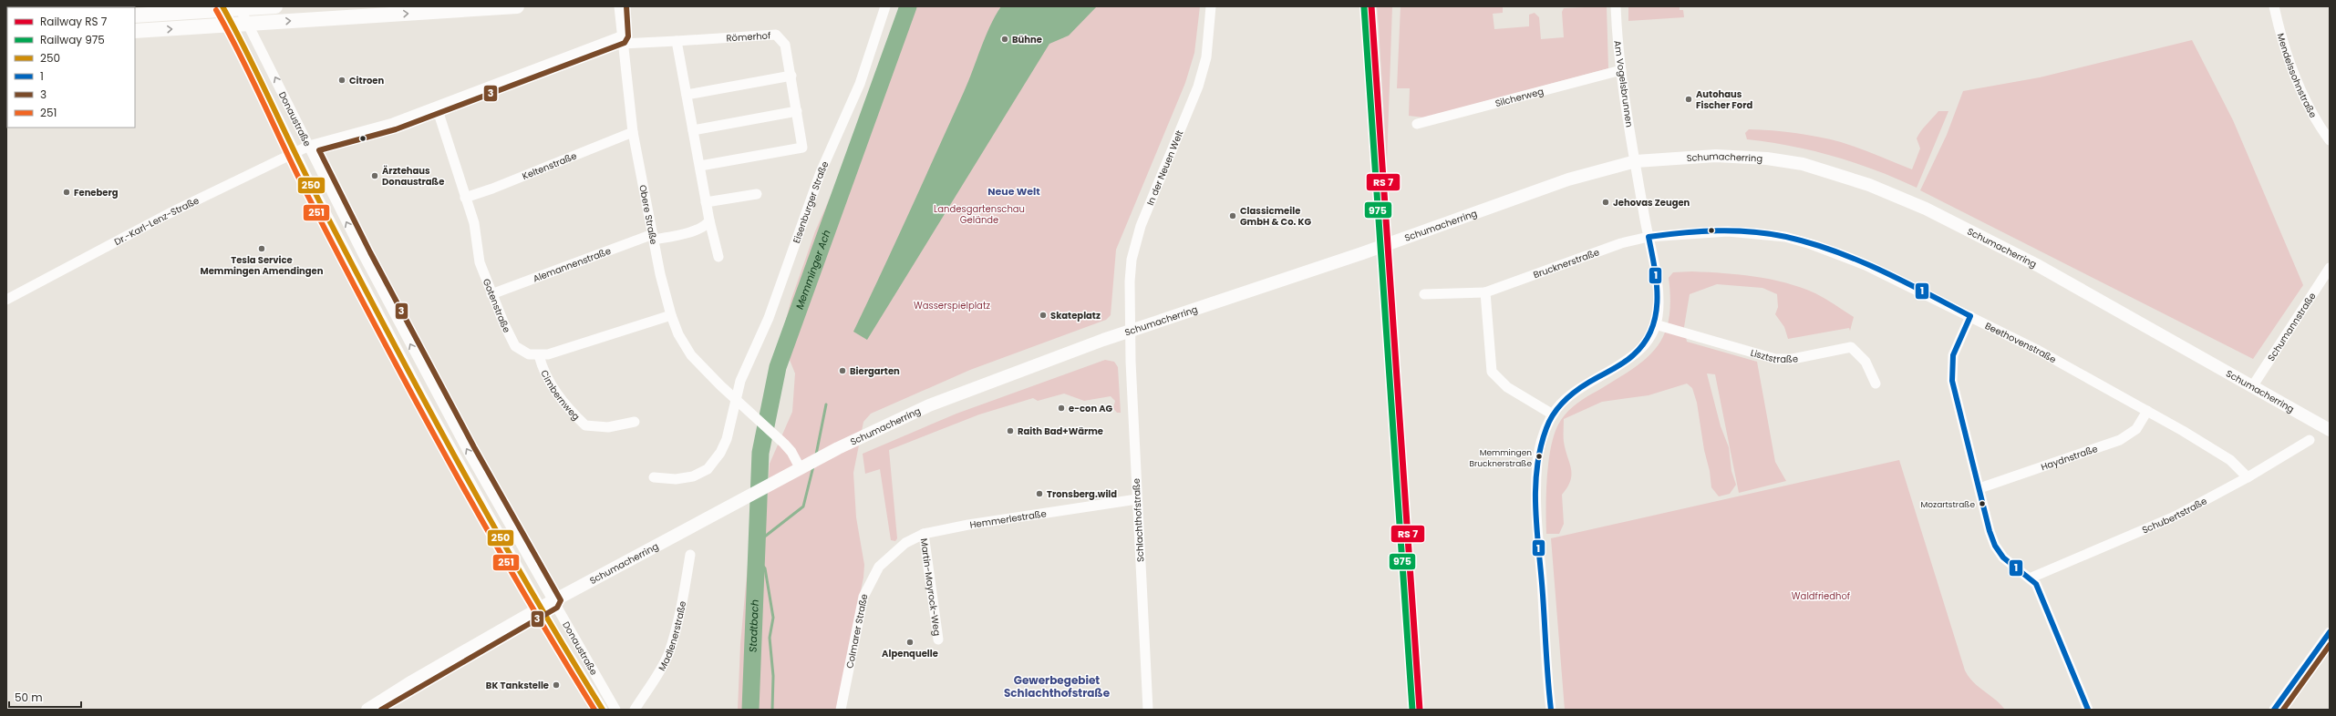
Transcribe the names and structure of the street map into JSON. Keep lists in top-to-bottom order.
{
  "streets": {
    "main road": ["Schumacherring"],
    "street": [
      "Römerhof",
      "Mendelssohnstraße",
      "Am Vogelsbrunnen",
      "Silcherweg",
      "Donaustraße",
      "Keltenstraße",
      "In der Neuen Welt",
      "Eisenburger Straße",
      "Obere Straße",
      "Dr.-Karl-Lenz-Straße",
      "Alemannenstraße",
      "Brucknerstraße",
      "Gotenstraße",
      "Schumannstraße",
      "Beethovenstraße",
      "Lisztstraße",
      "Cimbernweg",
      "Haydnstraße",
      "Schubertstraße",
      "Hemmerlestraße",
      "Schlachthofstraße",
      "Martin-Mayrock-Weg",
      "Colmarer Straße",
      "Madlenerstraße"
    ]
  },
  "crossings": [
    ["Römerhof", "Obere Straße"],
    ["Römerhof", "Dr.-Karl-Lenz-Straße"],
    ["Römerhof", "Gotenstraße"],
    ["Am Vogelsbrunnen", "Silcherweg"],
    ["Am Vogelsbrunnen", "Schumacherring"],
    ["Am Vogelsbrunnen", "Brucknerstraße"],
    ["Am Vogelsbrunnen", "Beethovenstraße"],
    ["Am Vogelsbrunnen", "Lisztstraße"],
    ["Donaustraße", "Schumacherring"],
    ["Donaustraße", "Dr.-Karl-Lenz-Straße"],
    ["Schumacherring", "In der Neuen Welt"],
    ["Schumacherring", "Obere Straße"],
    ["Schumacherring", "Schumannstraße"],
    ["Schumacherring", "Schlachthofstraße"],
    ["Keltenstraße", "Obere Straße"],
    ["Keltenstraße", "Gotenstraße"],
    ["In der Neuen Welt", "Schlachthofstraße"],
    ["Eisenburger Straße", "Obere Straße"],
    ["Obere Straße", "Alemannenstraße"],
    ["Dr.-Karl-Lenz-Straße", "Gotenstraße"],
    ["Alemannenstraße", "Gotenstraße"],
    ["Brucknerstraße", "Beethovenstraße"],
    ["Gotenstraße", "Cimbernweg"],
    ["Beethovenstraße", "Haydnstraße"],
    ["Beethovenstraße", "Schubertstraße"],
    ["Hemmerlestraße", "Schlachthofstraße"],
    ["Hemmerlestraße", "Martin-Mayrock-Weg"],
    ["Hemmerlestraße", "Colmarer Straße"]
  ],
  "districts": ["Neue Welt", "Gewerbegebiet Schlachthofstraße"],
  "water": ["Memminger Ach", "Stadtbach"],
  "parks": ["Landesgartenschau Gelände", "Wasserspielplatz", "Waldfriedhof"],
  "places": [
    "Bühne",
    "Citroen",
    "Autohaus Fischer Ford",
    "Ärztehaus Donaustraße",
    "Feneberg",
    "Jehovas Zeugen",
    "Classicmeile GmbH & Co. KG",
    "Tesla Service Memmingen Amendingen",
    "Skateplatz",
    "Biergarten",
    "e-con AG",
    "Raith Bad+Wärme",
    "Memmingen Brucknerstraße",
    "Tronsberg.wild",
    "Mozartstraße",
    "Alpenquelle",
    "BK Tankstelle"
  ],
  "lines": [
    "transit line 250",
    "transit line 3",
    "rail line 975",
    "transit line 251",
    "transit line 1"
  ],
  "legend": [
    "Railway RS 7",
    "Railway 975",
    "250",
    "1",
    "3",
    "251"
  ],
  "scale_bar": "50 m"
}
